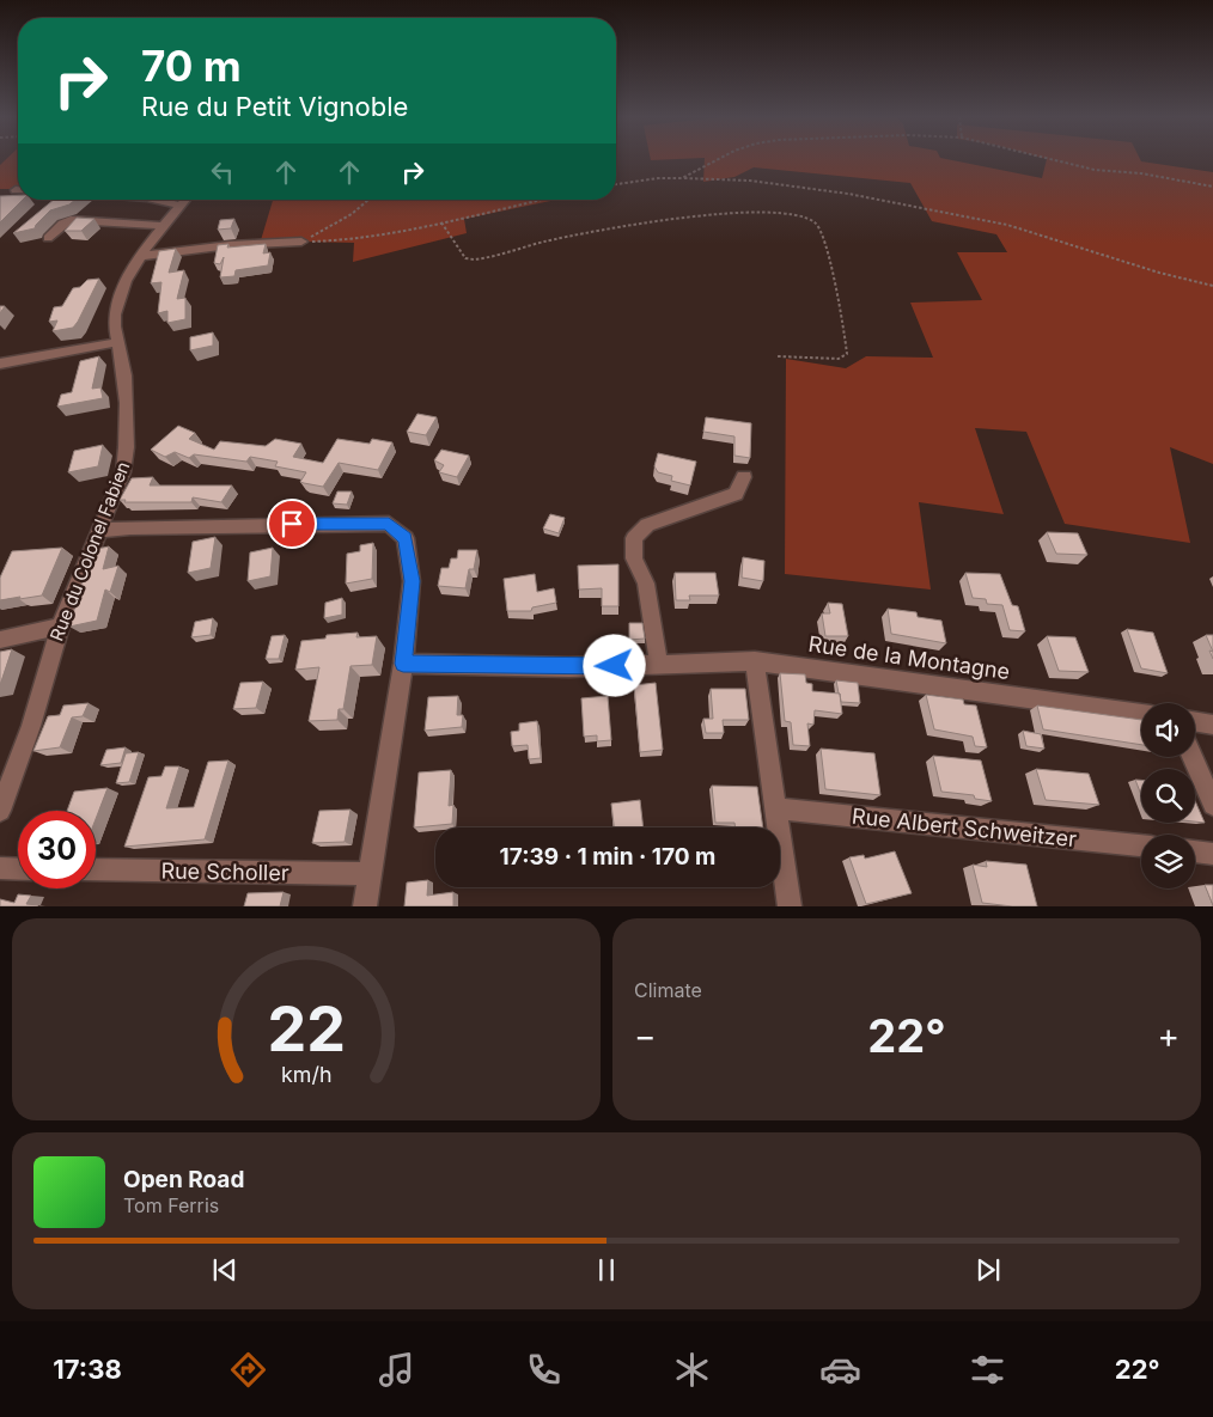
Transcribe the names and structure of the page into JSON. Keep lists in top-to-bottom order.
{
  "streets": {
    "street": [
      "Rue du Colonel Fabien",
      "Rue de la Montagne",
      "Rue Albert Schweitzer",
      "Rue Scholler"
    ]
  },
  "page": {
    "turn": ["70 m", "Rue du Petit Vignoble"],
    "limit": "30",
    "trip": "17:39 · 1 min · 170 m",
    "tile": "Climate",
    "heat": ["−", "22°", "+"],
    "song": ["Open Road", "Tom Ferris"],
    "tabs": ["17:38", "22°"],
    "gauge": ["22", "km/h"]
  }
}
